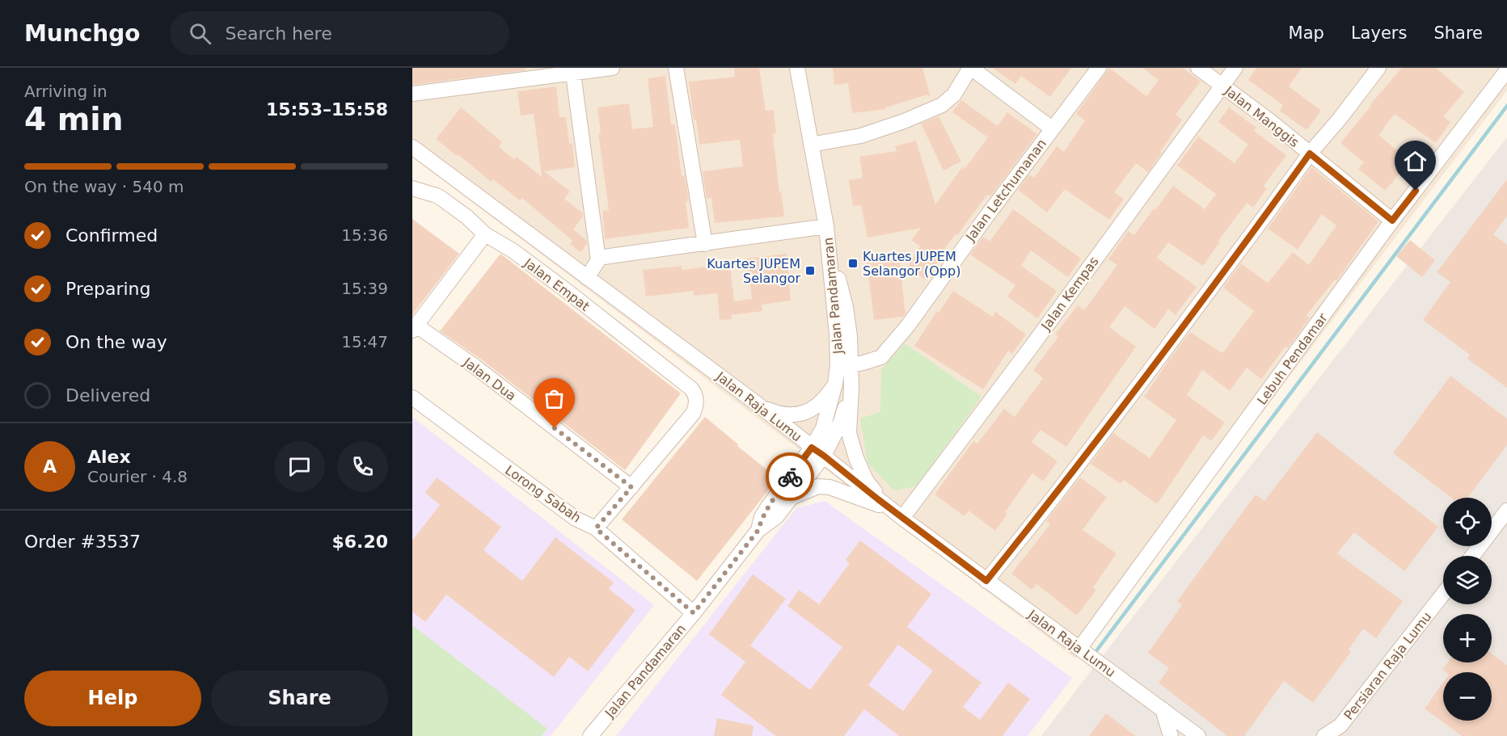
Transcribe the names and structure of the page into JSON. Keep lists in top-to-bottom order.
{
  "streets": {
    "street": [
      "Jalan Manggis",
      "Jalan Letchumanan",
      "Jalan Empat",
      "Jalan Kempas",
      "Jalan Pandamaran",
      "Lebuh Pendamar",
      "Jalan Dua",
      "Jalan Raja Lumu",
      "Lorong Sabah",
      "Persiaran Raja Lumu"
    ]
  },
  "crossings": [
    ["Jalan Manggis", "Jalan Kempas"],
    ["Jalan Manggis", "Lebuh Pendamar"],
    ["Jalan Letchumanan", "Jalan Pandamaran"],
    ["Jalan Empat", "Jalan Dua"],
    ["Jalan Kempas", "Jalan Raja Lumu"],
    ["Jalan Pandamaran", "Jalan Raja Lumu"],
    ["Jalan Pandamaran", "Lorong Sabah"],
    ["Lebuh Pendamar", "Jalan Raja Lumu"]
  ],
  "places": {
    "transit": ["Kuartes JUPEM Selangor (Opp)", "Kuartes JUPEM Selangor"]
  },
  "page": {
    "header": "Munchgo",
    "search": "Search here",
    "nav": ["Map", "Layers", "Share"],
    "heading": ["4 min", "Arriving in", "15:53–15:58"],
    "panel": [
      "Alex",
      "Courier · 4.8",
      "Order #3537",
      "$6.20"
    ],
    "bar": "On the way · 540 m",
    "list": [
      ["Confirmed", "15:36"],
      ["Preparing", "15:39"],
      ["On the way", "15:47"],
      "Delivered"
    ],
    "round": "A",
    "map_buttons": ["+", "−"],
    "buttons": ["Help", "Share"]
  }
}
